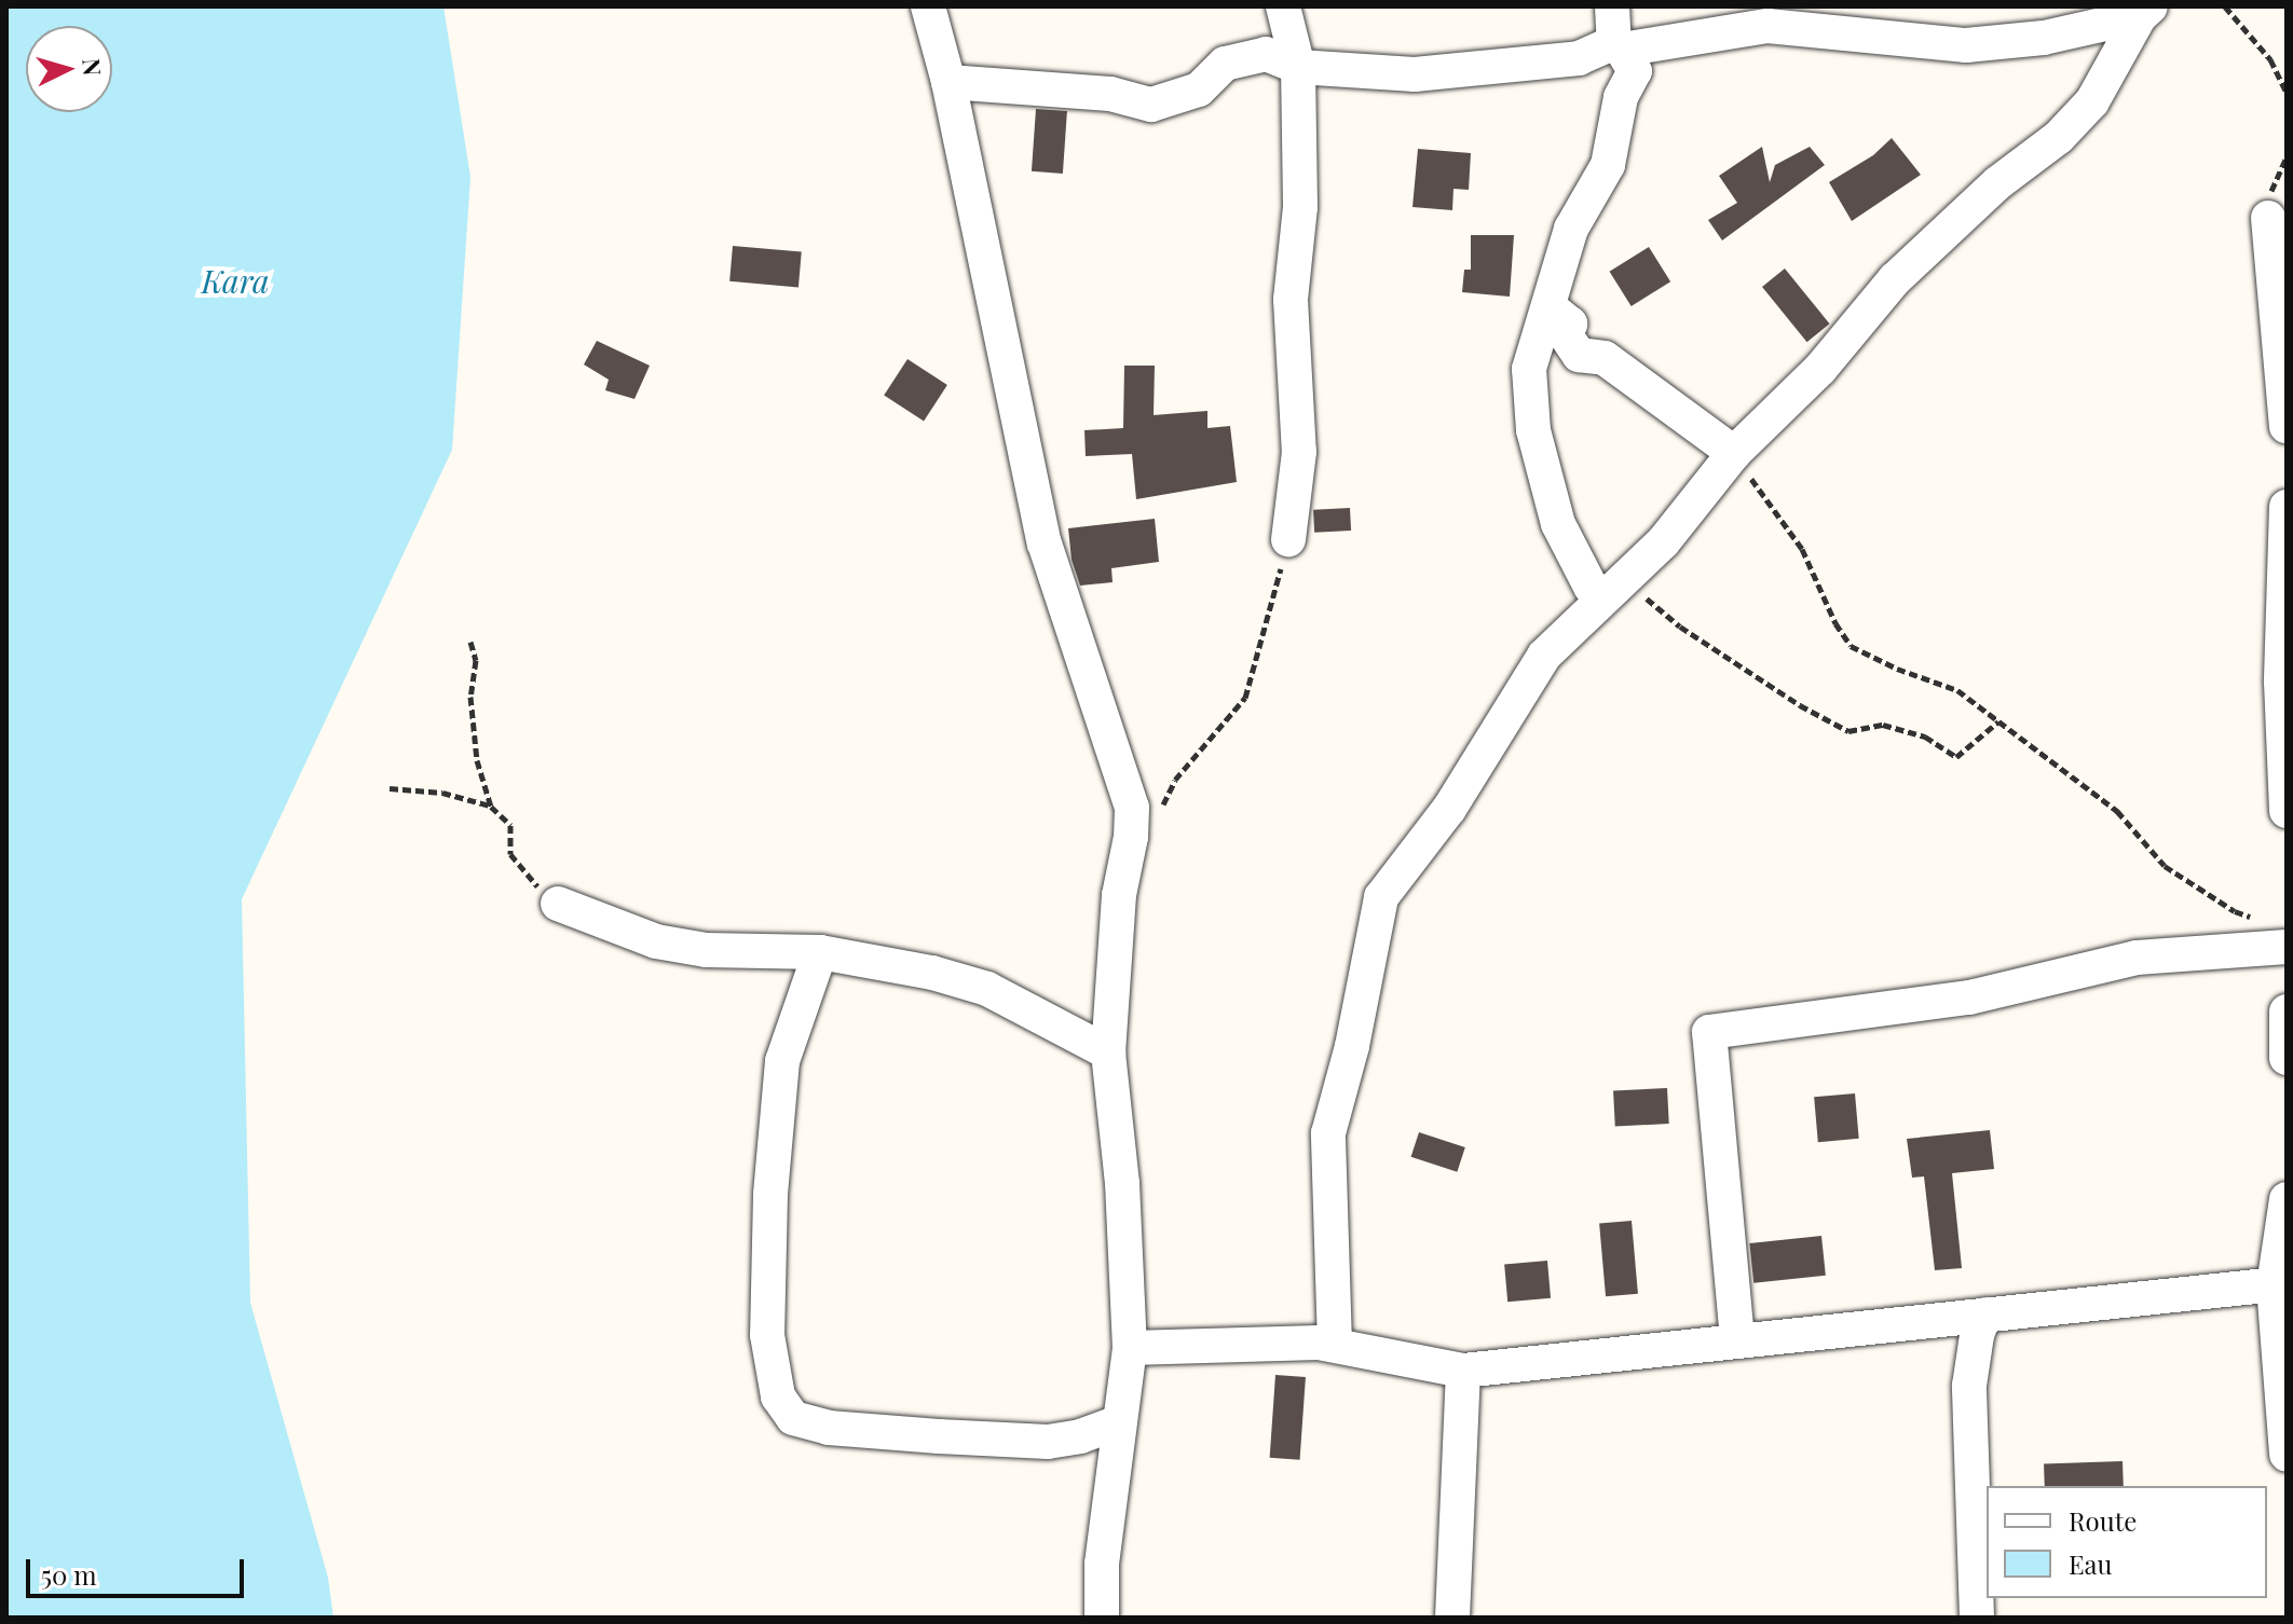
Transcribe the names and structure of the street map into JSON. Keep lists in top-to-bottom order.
{
  "water": ["Kara"],
  "legend": ["Route", "Eau"],
  "scale_bar": "50 m",
  "north": "right"
}
